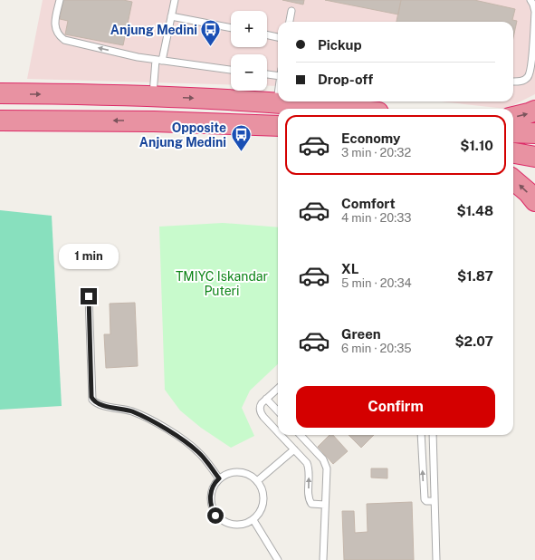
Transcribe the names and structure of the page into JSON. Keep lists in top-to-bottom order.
{
  "parks": ["TMIYC Iskandar Puteri"],
  "places": {
    "bus stop": ["Anjung Medini", "Opposite Anjung Medini"]
  },
  "page": {
    "map_buttons": ["+", "−"],
    "banner": ["Pickup", "Drop-off"],
    "list": [
      {
        "name": "Economy",
        "note": "3 min · 20:32",
        "value": "$1.10"
      },
      {
        "name": "Comfort",
        "note": "4 min · 20:33",
        "value": "$1.48"
      },
      {
        "name": "XL",
        "note": "5 min · 20:34",
        "value": "$1.87"
      },
      {
        "name": "Green",
        "note": "6 min · 20:35",
        "value": "$2.07"
      }
    ],
    "bubble": "1 min",
    "buttons": "Confirm"
  }
}
